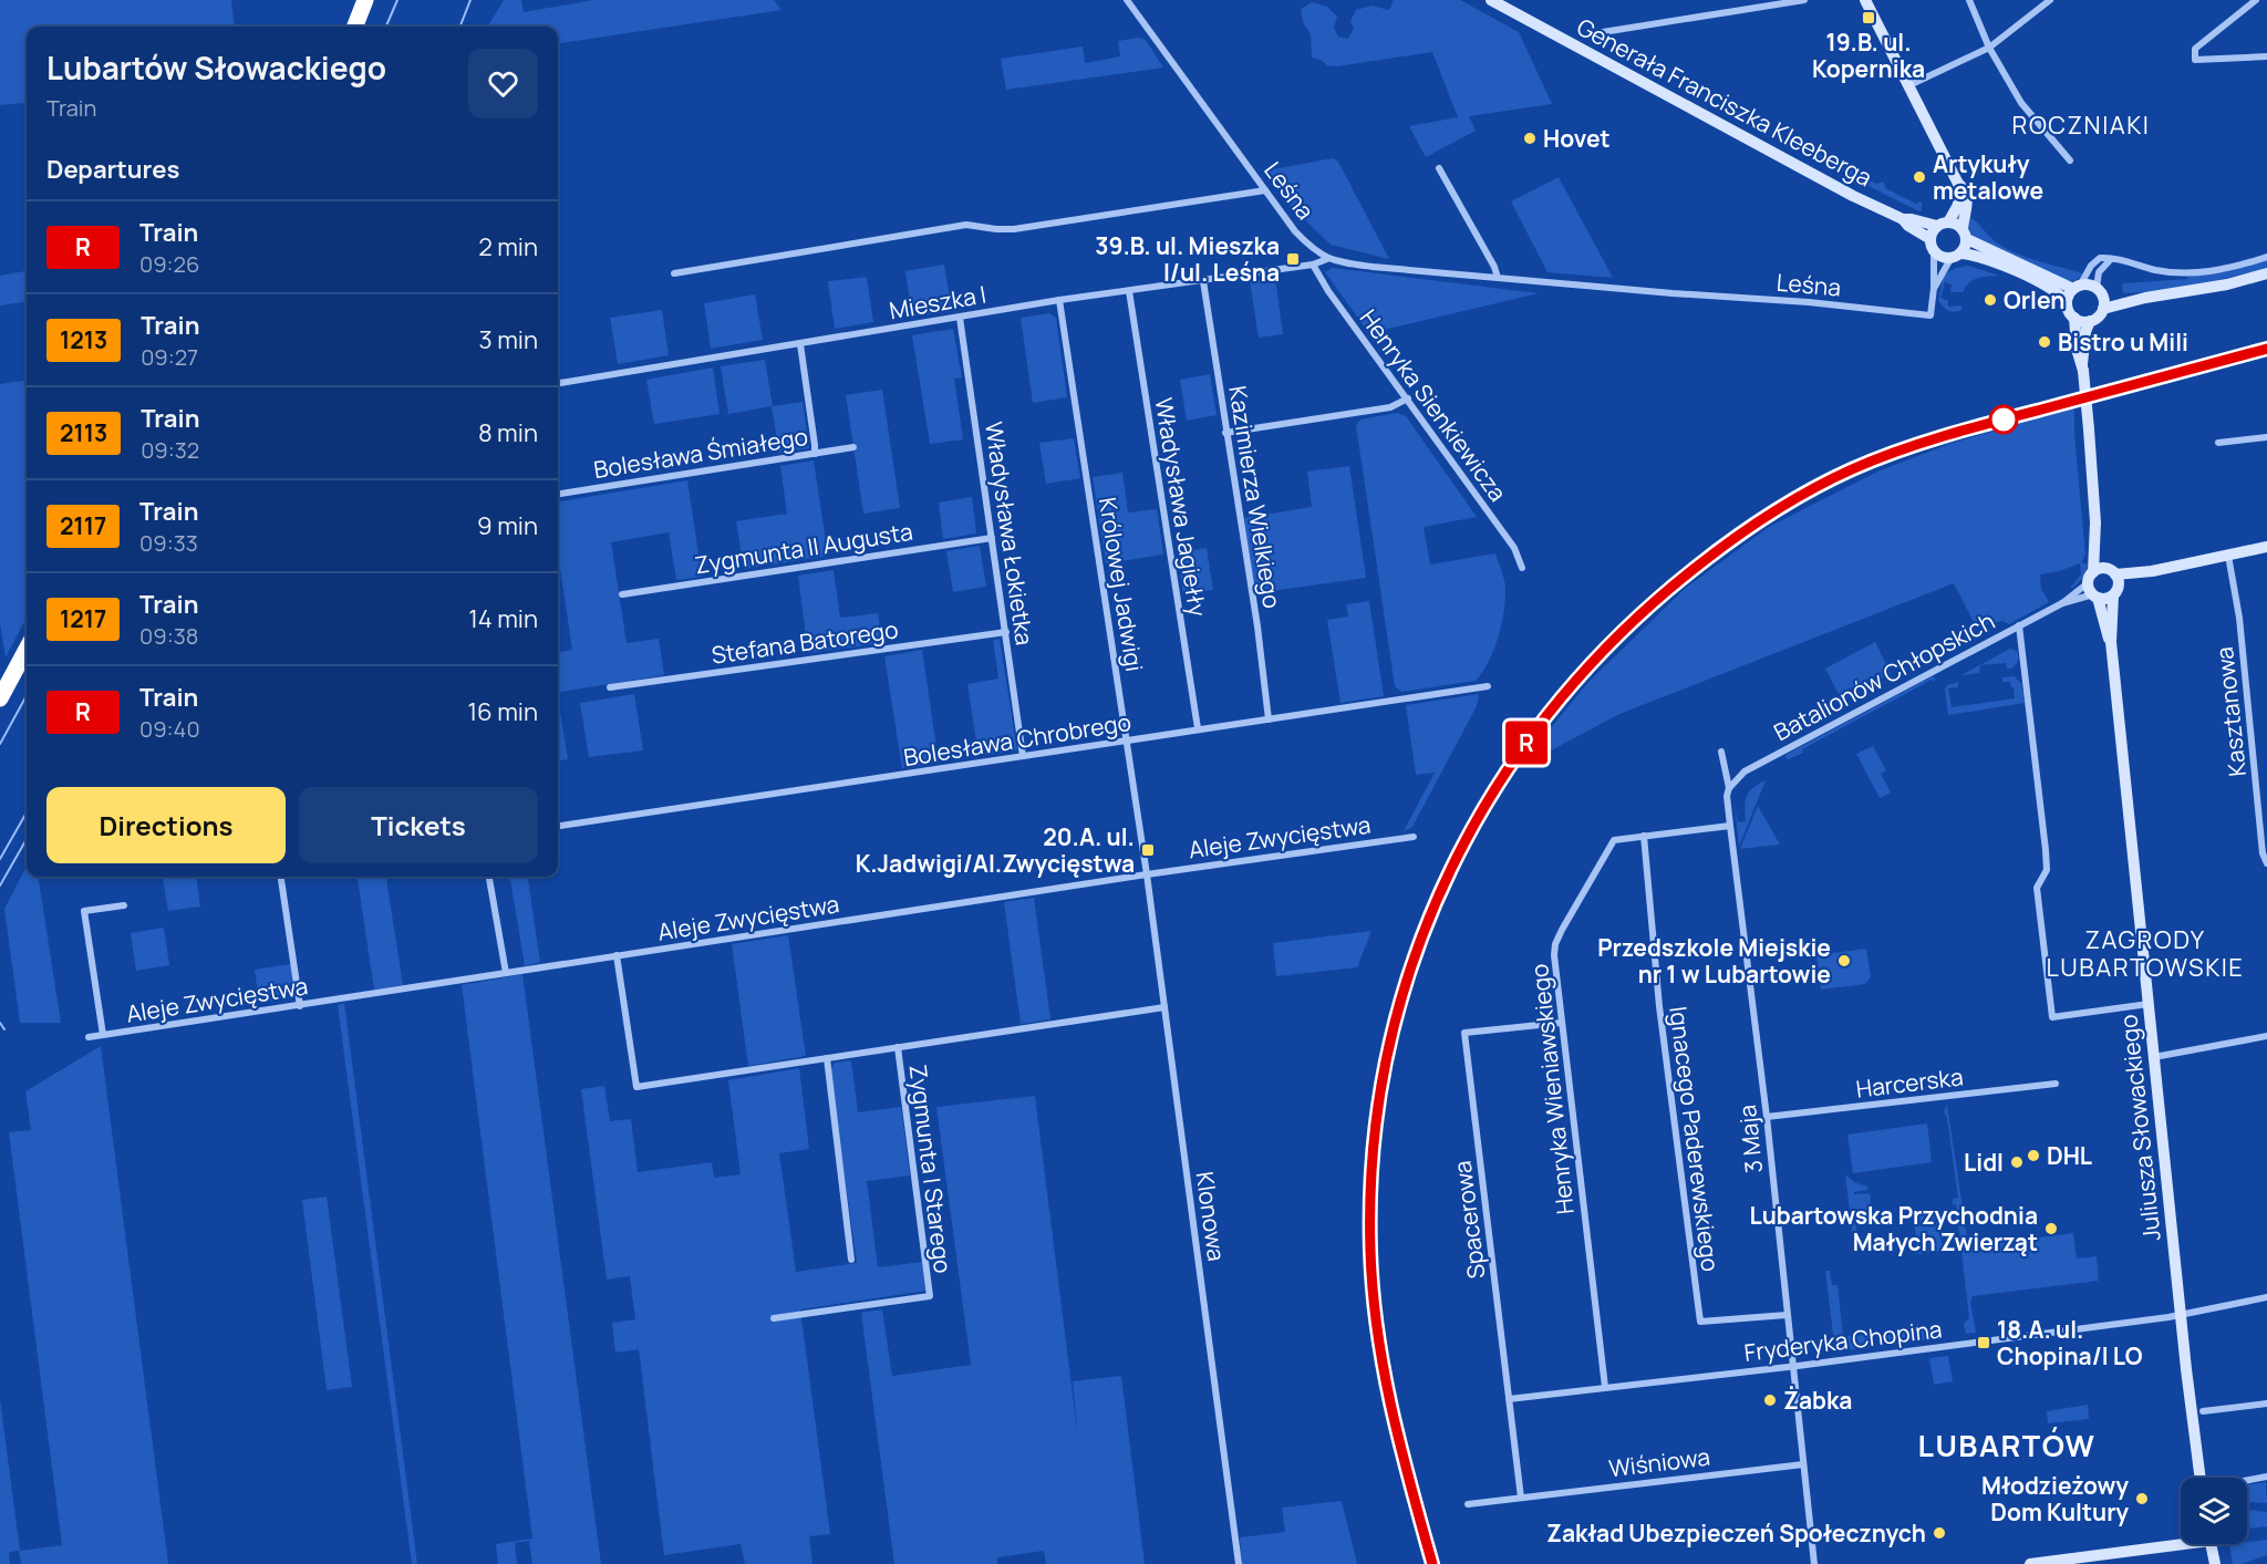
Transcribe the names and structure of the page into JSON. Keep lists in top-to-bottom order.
{
  "streets": {
    "main road": ["Generała Franciszka Kleeberga", "Juliusza Słowackiego"],
    "street": [
      "Leśna",
      "Mieszka I",
      "Henryka Sienkiewicza",
      "Bolesława Śmiałego",
      "Kazimierza Wielkiego",
      "Władysława Jagiełły",
      "Władysława Łokietka",
      "Zygmunta II Augusta",
      "Królowej Jadwigi",
      "Stefana Batorego",
      "Batalionów Chłopskich",
      "Kasztanowa",
      "Bolesława Chrobrego",
      "Aleje Zwycięstwa",
      "Harcerska",
      "Henryka Wieniawskiego",
      "Ignacego Paderewskiego",
      "3 Maja",
      "Zygmunta I Starego",
      "Klonowa",
      "Spacerowa",
      "Fryderyka Chopina",
      "Wiśniowa"
    ]
  },
  "crossings": [
    ["Generała Franciszka Kleeberga", "Leśna"],
    ["Leśna", "Mieszka I"],
    ["Mieszka I", "Henryka Sienkiewicza"],
    ["Mieszka I", "Kazimierza Wielkiego"],
    ["Mieszka I", "Władysława Jagiełły"],
    ["Mieszka I", "Władysława Łokietka"],
    ["Mieszka I", "Królowej Jadwigi"],
    ["Kazimierza Wielkiego", "Bolesława Chrobrego"],
    ["Władysława Jagiełły", "Bolesława Chrobrego"],
    ["Władysława Łokietka", "Zygmunta II Augusta"],
    ["Władysława Łokietka", "Stefana Batorego"],
    ["Władysława Łokietka", "Bolesława Chrobrego"],
    ["Królowej Jadwigi", "Bolesława Chrobrego"],
    ["Królowej Jadwigi", "Aleje Zwycięstwa"],
    ["Królowej Jadwigi", "Klonowa"],
    ["Batalionów Chłopskich", "Juliusza Słowackiego"],
    ["Batalionów Chłopskich", "3 Maja"],
    ["Aleje Zwycięstwa", "Zygmunta I Starego"],
    ["Aleje Zwycięstwa", "Klonowa"],
    ["Harcerska", "3 Maja"],
    ["Henryka Wieniawskiego", "Ignacego Paderewskiego"],
    ["Henryka Wieniawskiego", "3 Maja"],
    ["Henryka Wieniawskiego", "Spacerowa"],
    ["Henryka Wieniawskiego", "Fryderyka Chopina"],
    ["Juliusza Słowackiego", "Fryderyka Chopina"],
    ["Ignacego Paderewskiego", "3 Maja"],
    ["3 Maja", "Fryderyka Chopina"],
    ["3 Maja", "Wiśniowa"],
    ["Zygmunta I Starego", "Klonowa"],
    ["Spacerowa", "Fryderyka Chopina"],
    ["Spacerowa", "Wiśniowa"]
  ],
  "districts": ["ROCZNIAKI", "ZAGRODY LUBARTOWSKIE", "LUBARTÓW"],
  "places": {
    "transit": [
      "19.B. ul. Kopernika",
      "39.B. ul. Mieszka I/ul. Leśna",
      "20.A. ul. K.Jadwigi/Al.Zwycięstwa",
      "18.A. ul. Chopina/I LO"
    ],
    "other": [
      "Hovet",
      "Artykuły metalowe",
      "Orlen",
      "Bistro u Mili",
      "Przedszkole Miejskie nr 1 w Lubartowie",
      "DHL",
      "Lidl",
      "Lubartowska Przychodnia Małych Zwierząt",
      "Żabka",
      "Młodzieżowy Dom Kultury",
      "Zakład Ubezpieczeń Społecznych"
    ]
  },
  "page": {
    "on_map": "R",
    "heading": [
      ["Lubartów Słowackiego", "Train"],
      "Departures"
    ],
    "list": [
      {
        "mark": "R",
        "name": "Train",
        "note": "09:26",
        "value": "2 min"
      },
      {
        "mark": "1213",
        "name": "Train",
        "note": "09:27",
        "value": "3 min"
      },
      {
        "mark": "2113",
        "name": "Train",
        "note": "09:32",
        "value": "8 min"
      },
      {
        "mark": "2117",
        "name": "Train",
        "note": "09:33",
        "value": "9 min"
      },
      {
        "mark": "1217",
        "name": "Train",
        "note": "09:38",
        "value": "14 min"
      },
      {
        "mark": "R",
        "name": "Train",
        "note": "09:40",
        "value": "16 min"
      }
    ],
    "buttons": ["Directions", "Tickets"]
  }
}
